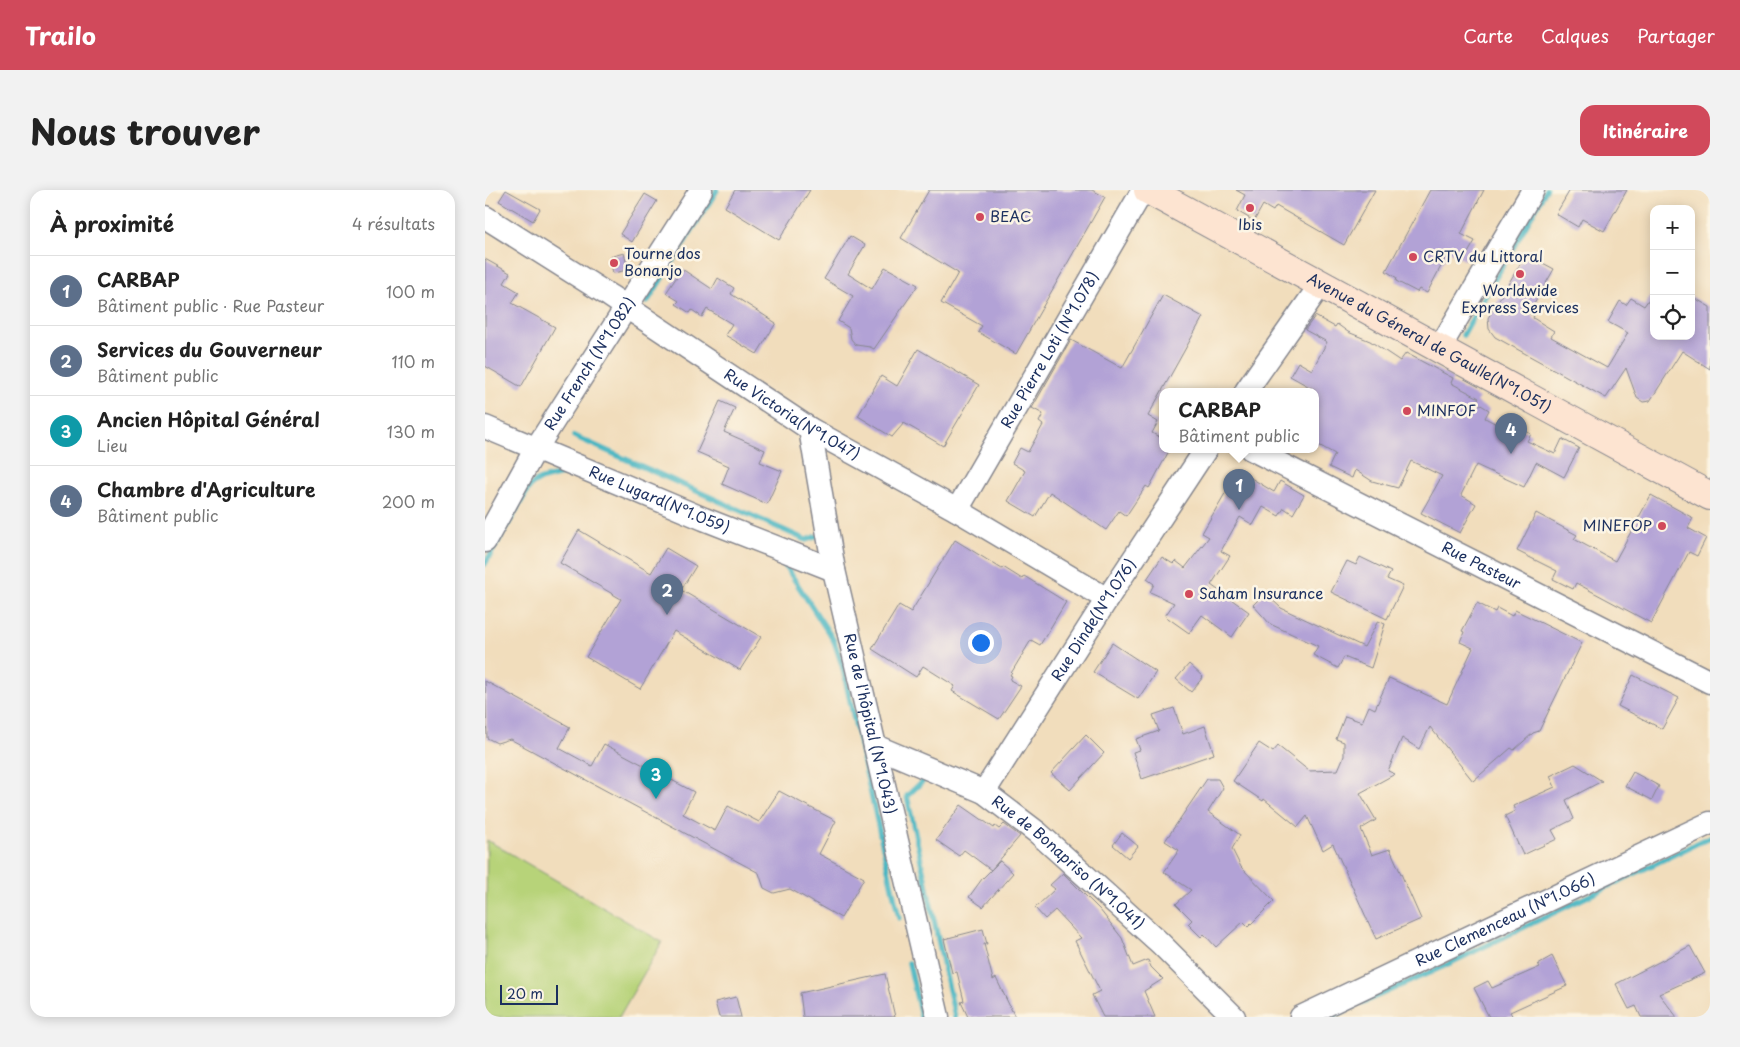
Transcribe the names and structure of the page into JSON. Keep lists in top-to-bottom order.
{
  "streets": {
    "main road": ["Avenue du Géneral de Gaulle(N°1.051)"],
    "street": [
      "Rue Pierre Loti (N°1.078)",
      "Rue French (N°1.082)",
      "Rue Victoria(N°1.047)",
      "Rue Lugard(N°1.059)",
      "Rue Pasteur",
      "Rue Dinde(N°1.076)",
      "Rue de l'hôpital (N°1.043)",
      "Rue de Bonapriso (N°1.041)",
      "Rue Clemenceau (N°1.066)"
    ]
  },
  "crossings": [
    ["Rue Pierre Loti (N°1.078)", "Rue Victoria(N°1.047)"],
    ["Rue French (N°1.082)", "Rue Victoria(N°1.047)"],
    ["Rue French (N°1.082)", "Rue Lugard(N°1.059)"],
    ["Rue Victoria(N°1.047)", "Rue Dinde(N°1.076)"],
    ["Rue Victoria(N°1.047)", "Rue de l'hôpital (N°1.043)"],
    ["Rue Lugard(N°1.059)", "Rue de l'hôpital (N°1.043)"],
    ["Rue Dinde(N°1.076)", "Rue de Bonapriso (N°1.041)"],
    ["Rue de l'hôpital (N°1.043)", "Rue de Bonapriso (N°1.041)"]
  ],
  "places": [
    "Ibis",
    "BEAC",
    "CRTV du Littoral",
    "Tourne dos Bonanjo",
    "Worldwide Express Services",
    "MINFOF",
    "MINEFOP",
    "Saham Insurance"
  ],
  "scale_bar": "20 m",
  "page": {
    "header": "Trailo",
    "nav": ["Carte", "Calques", "Partager"],
    "title": "Nous trouver",
    "buttons": "Itinéraire",
    "heading": ["À proximité", "4 résultats"],
    "map_buttons": ["+", "−"],
    "list": [
      {
        "mark": "1",
        "name": "CARBAP",
        "note": "Bâtiment public · Rue Pasteur",
        "value": "100 m"
      },
      {
        "mark": "2",
        "name": "Services du Gouverneur",
        "note": "Bâtiment public",
        "value": "110 m"
      },
      {
        "mark": "3",
        "name": "Ancien Hôpital Général",
        "note": "Lieu",
        "value": "130 m"
      },
      {
        "mark": "4",
        "name": "Chambre d'Agriculture",
        "note": "Bâtiment public",
        "value": "200 m"
      }
    ],
    "popup": ["CARBAP", "Bâtiment public"],
    "pins": [
      "4",
      "1",
      "2",
      "3"
    ],
    "scale": "20 m"
  }
}
